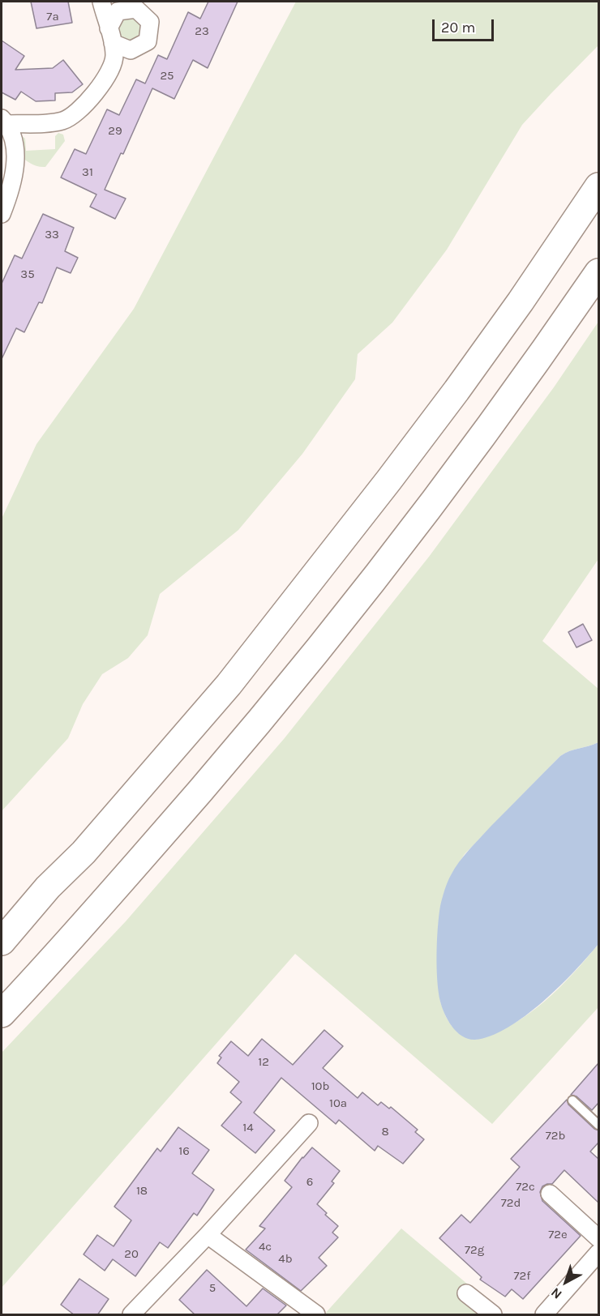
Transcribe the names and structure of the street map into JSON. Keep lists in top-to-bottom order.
{
  "house_numbers": [
    "7a",
    "23",
    "25",
    "29",
    "31",
    "33",
    "35",
    "12",
    "10b",
    "10a",
    "14",
    "8",
    "72b",
    "16",
    "6",
    "72c",
    "18",
    "72d",
    "72e",
    "4c",
    "72g",
    "20",
    "4b",
    "72f",
    "5"
  ],
  "scale_bar": "20 m",
  "north": "bottom left"
}
